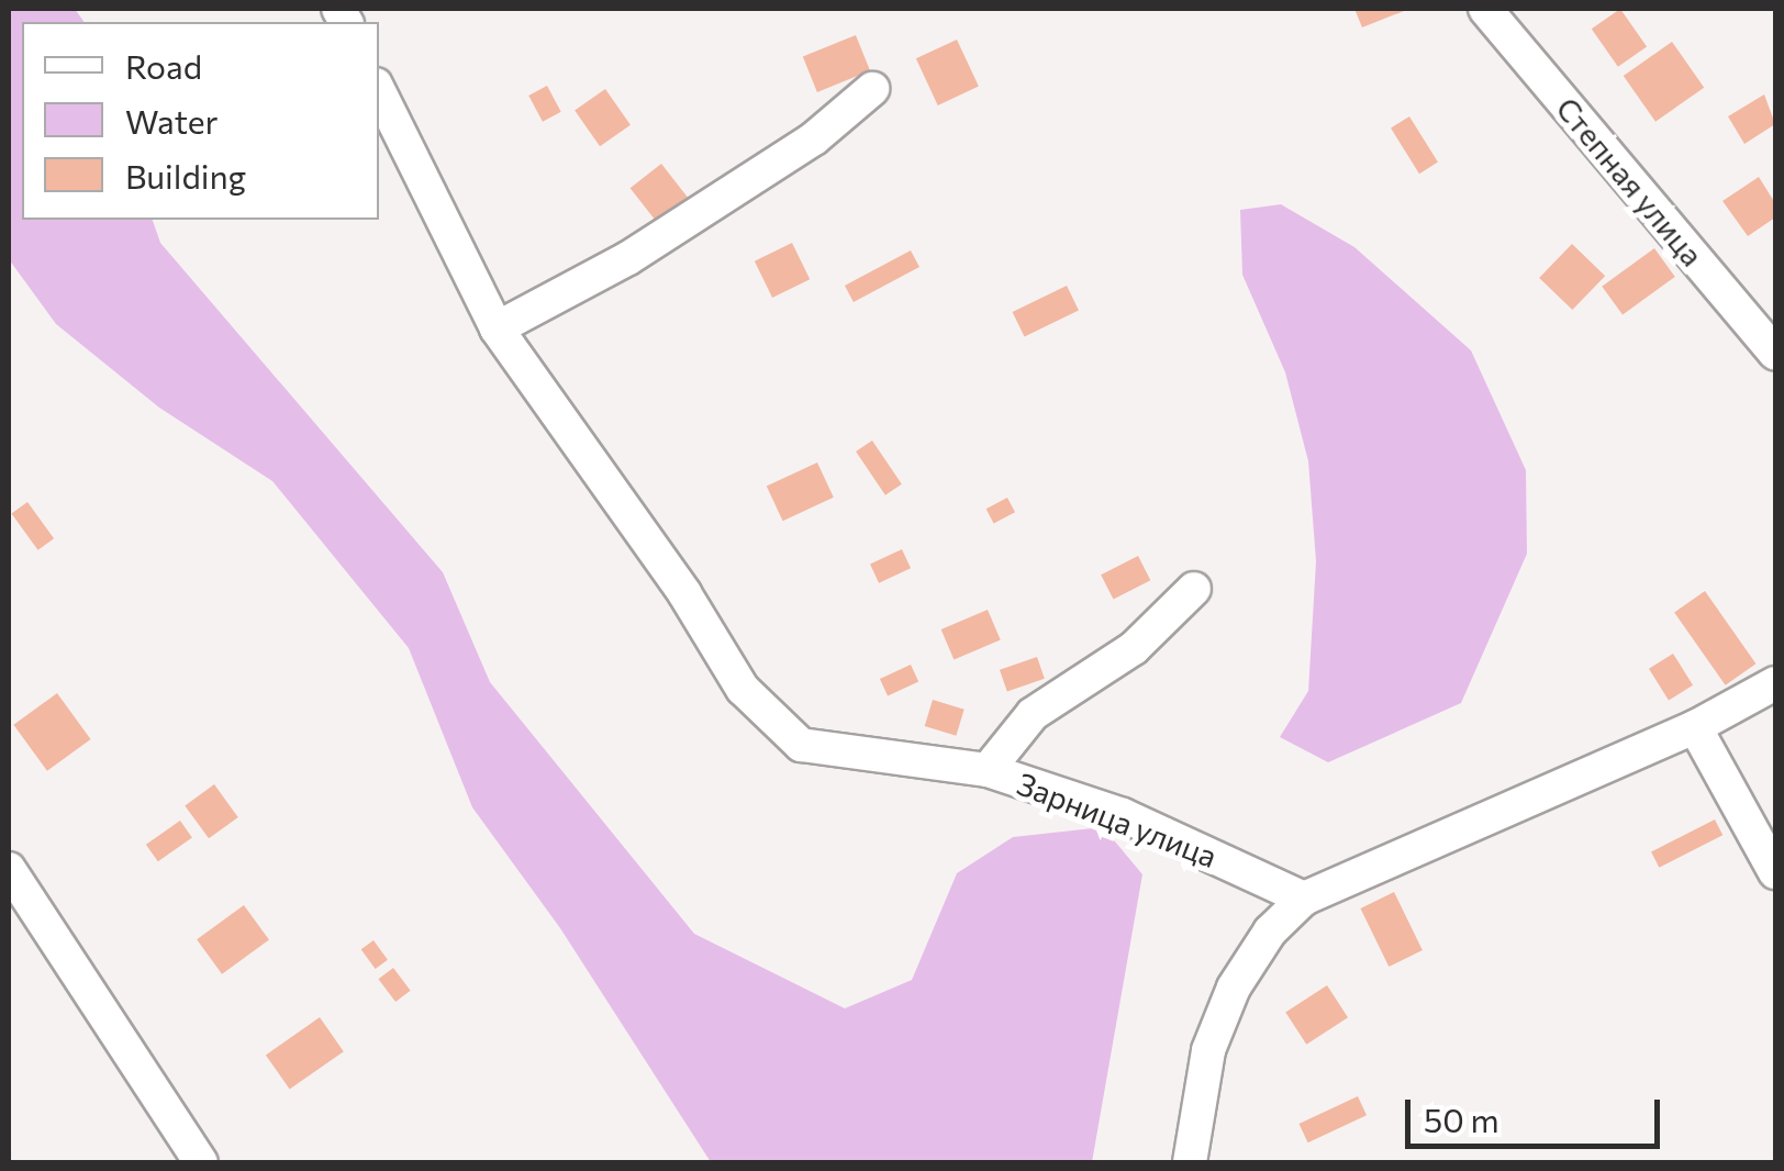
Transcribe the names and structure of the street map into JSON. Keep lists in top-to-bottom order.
{
  "streets": {
    "street": ["Степная улица", "Зарница улица"]
  },
  "legend": ["Road", "Water", "Building"],
  "scale_bar": "50 m"
}
